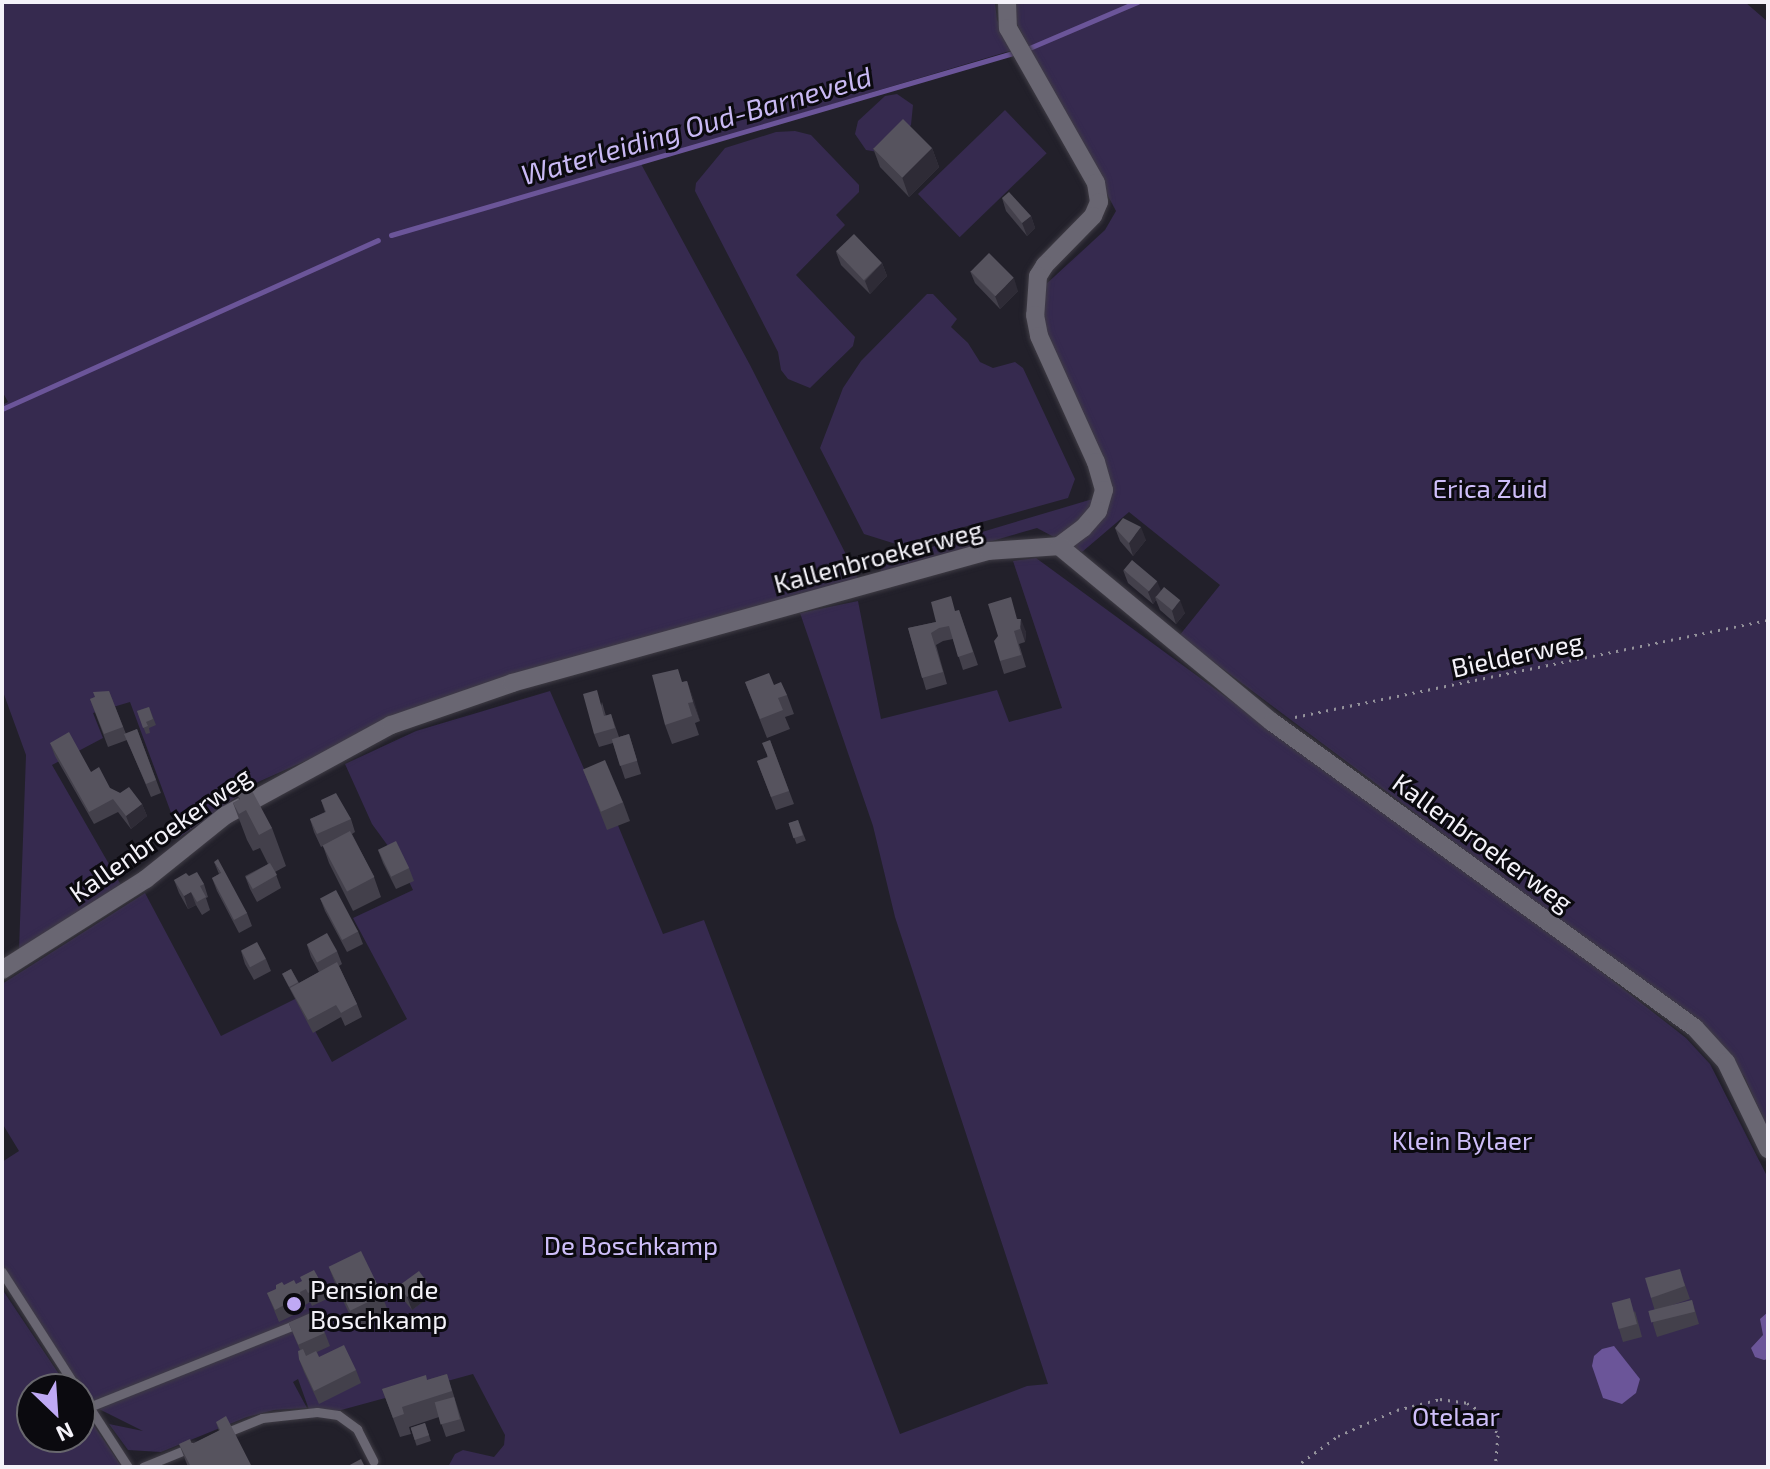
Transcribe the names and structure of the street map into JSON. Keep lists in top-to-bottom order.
{
  "streets": {
    "street": ["Kallenbroekerweg"],
    "path": ["Bielderweg"]
  },
  "crossings": [
    ["Kallenbroekerweg", "Bielderweg"]
  ],
  "water": ["Waterleiding Oud-Barneveld"],
  "parks": [
    "Erica Zuid",
    "Klein Bylaer",
    "De Boschkamp",
    "Otelaar"
  ],
  "places": ["Pension de Boschkamp"],
  "north": "bottom right"
}
